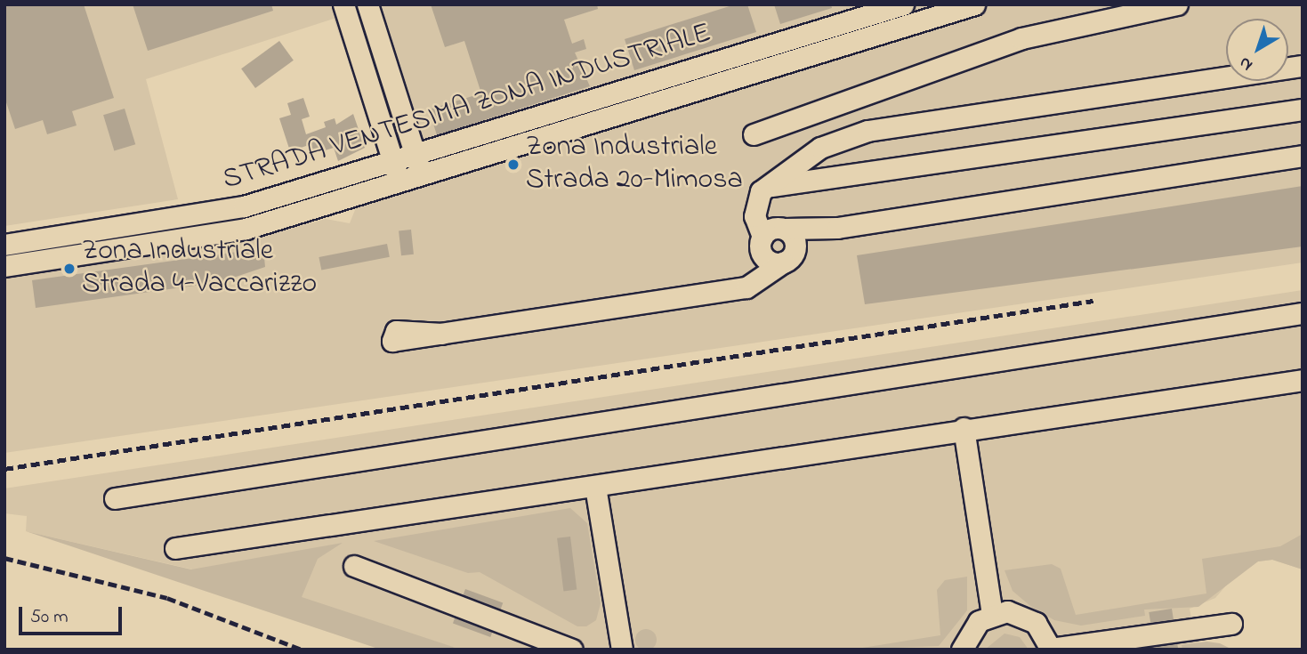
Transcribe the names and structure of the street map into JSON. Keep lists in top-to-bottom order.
{
  "streets": {
    "street": ["STRADA VENTESIMA ZONA INDUSTRIALE"]
  },
  "places": ["Zona Industriale Strada 20-Mimosa", "Zona Industriale Strada 4-Vaccarizzo"],
  "scale_bar": "50 m",
  "north": "bottom left"
}
